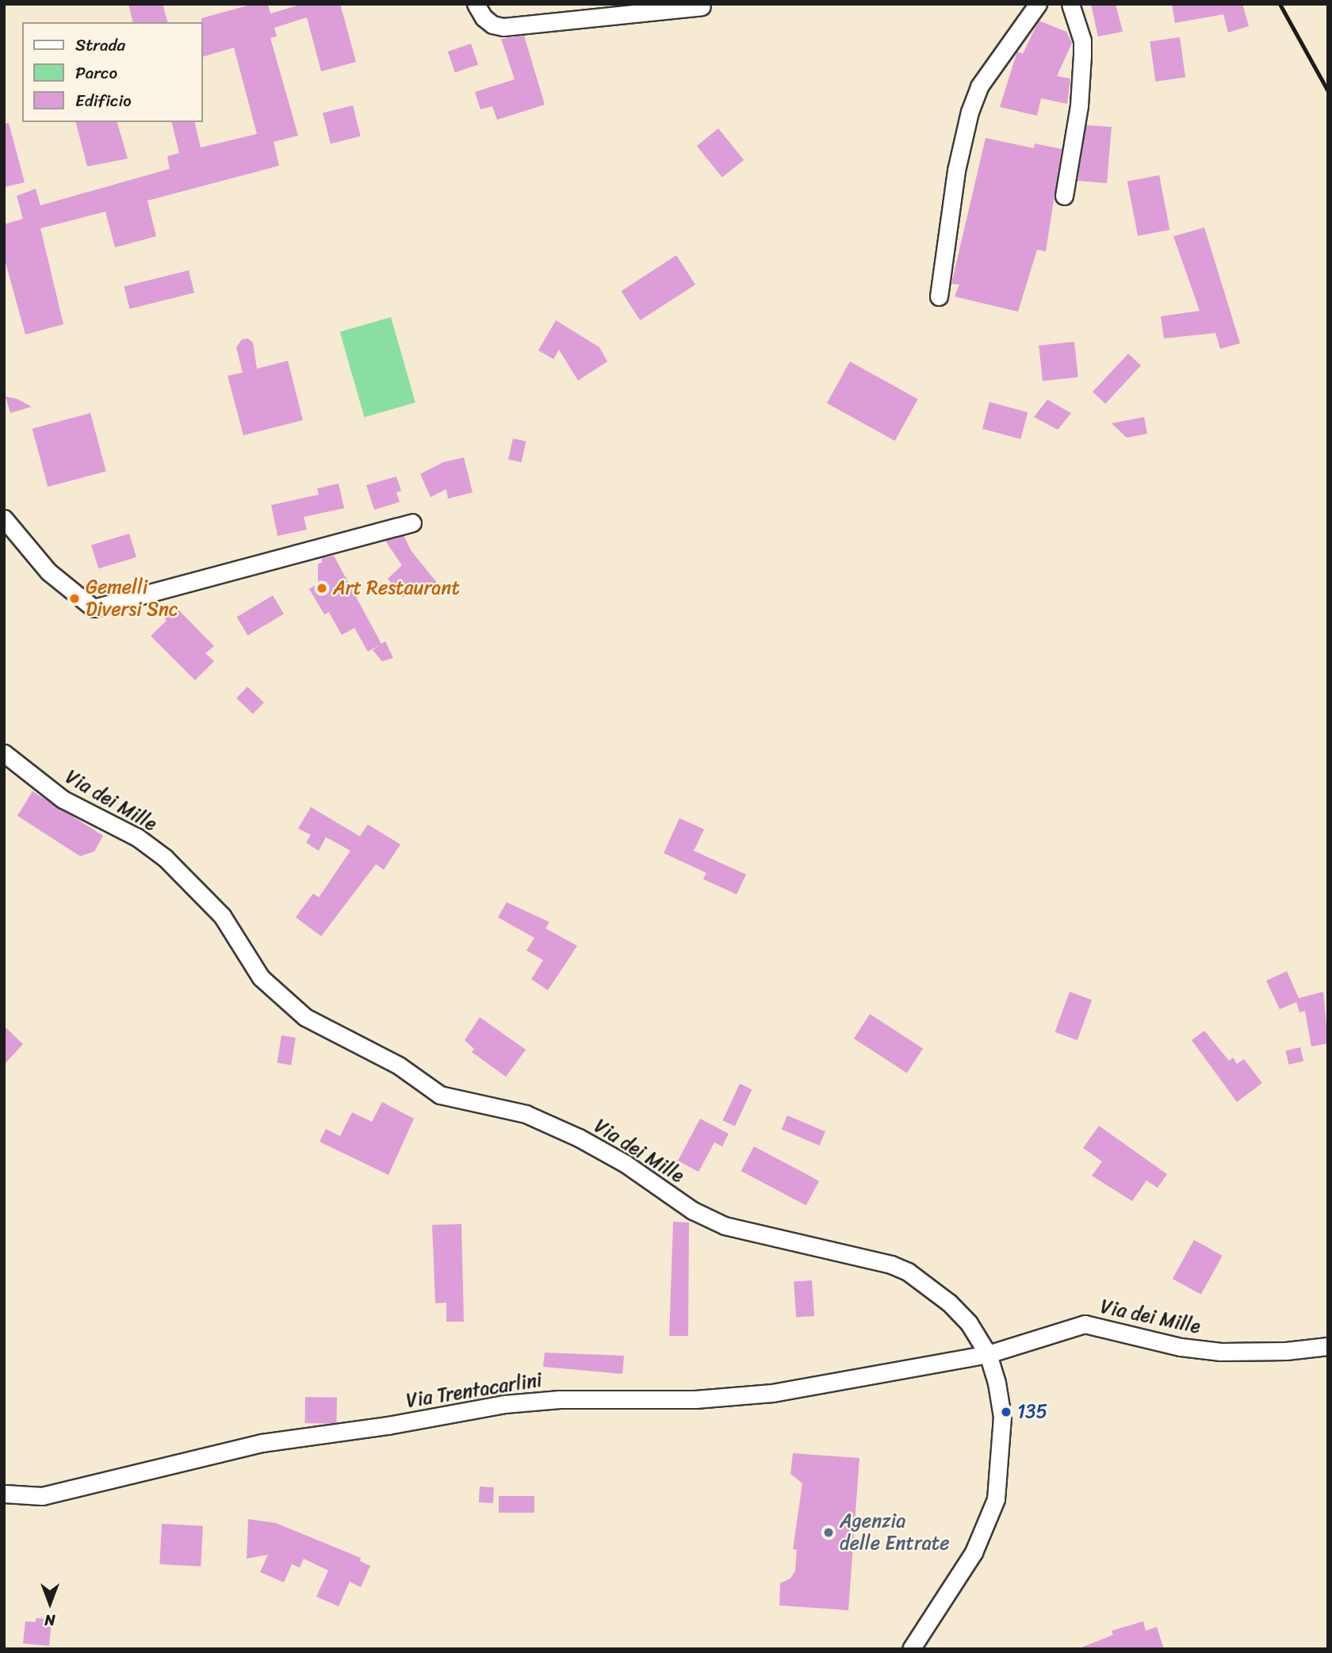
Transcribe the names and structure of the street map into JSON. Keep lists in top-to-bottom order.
{
  "streets": {
    "street": ["Via dei Mille", "Via Trentacarlini"]
  },
  "crossings": [
    ["Via dei Mille", "Via Trentacarlini"]
  ],
  "places": [
    "Art Restaurant",
    "Gemelli Diversi Snc",
    "135",
    "Agenzia delle Entrate"
  ],
  "legend": ["Strada", "Parco", "Edificio"],
  "north": "bottom"
}
